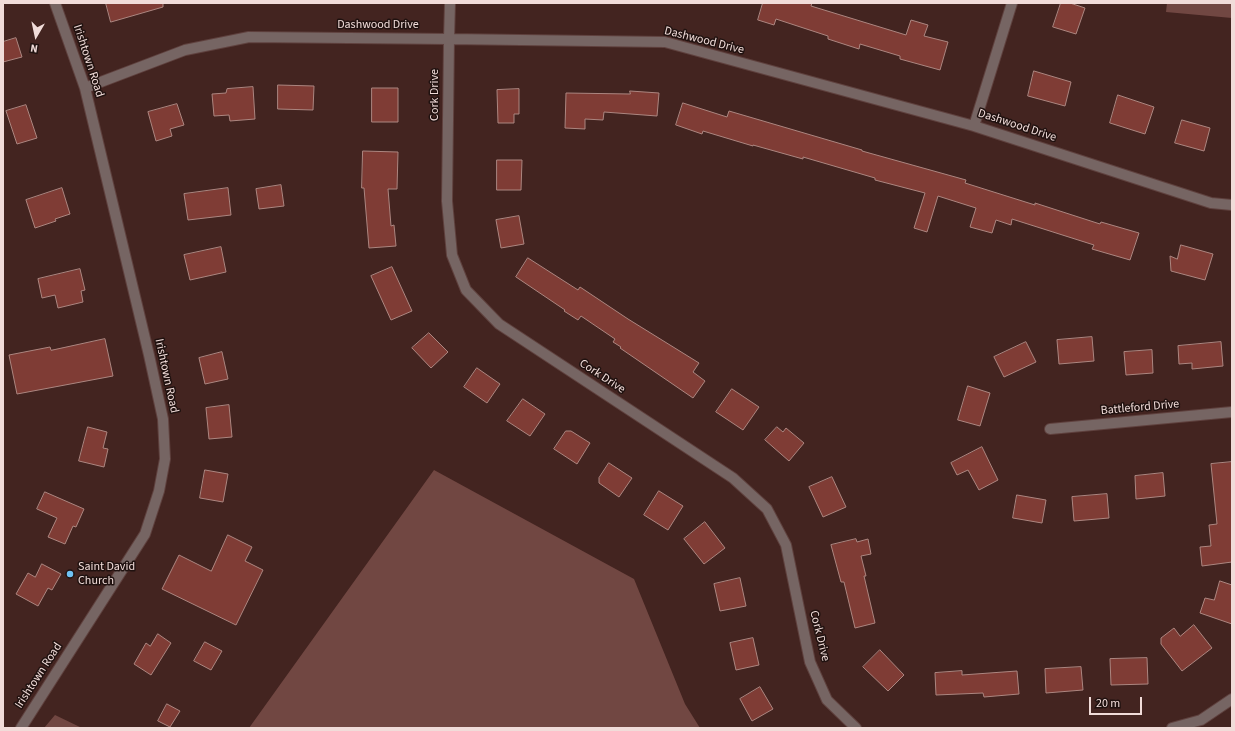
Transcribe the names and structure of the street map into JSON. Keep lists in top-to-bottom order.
{
  "streets": {
    "street": [
      "Dashwood Drive",
      "Irishtown Road",
      "Cork Drive",
      "Battleford Drive"
    ]
  },
  "crossings": [
    ["Dashwood Drive", "Irishtown Road"],
    ["Dashwood Drive", "Cork Drive"]
  ],
  "places": ["Saint David Church"],
  "scale_bar": "20 m",
  "north": "bottom"
}
